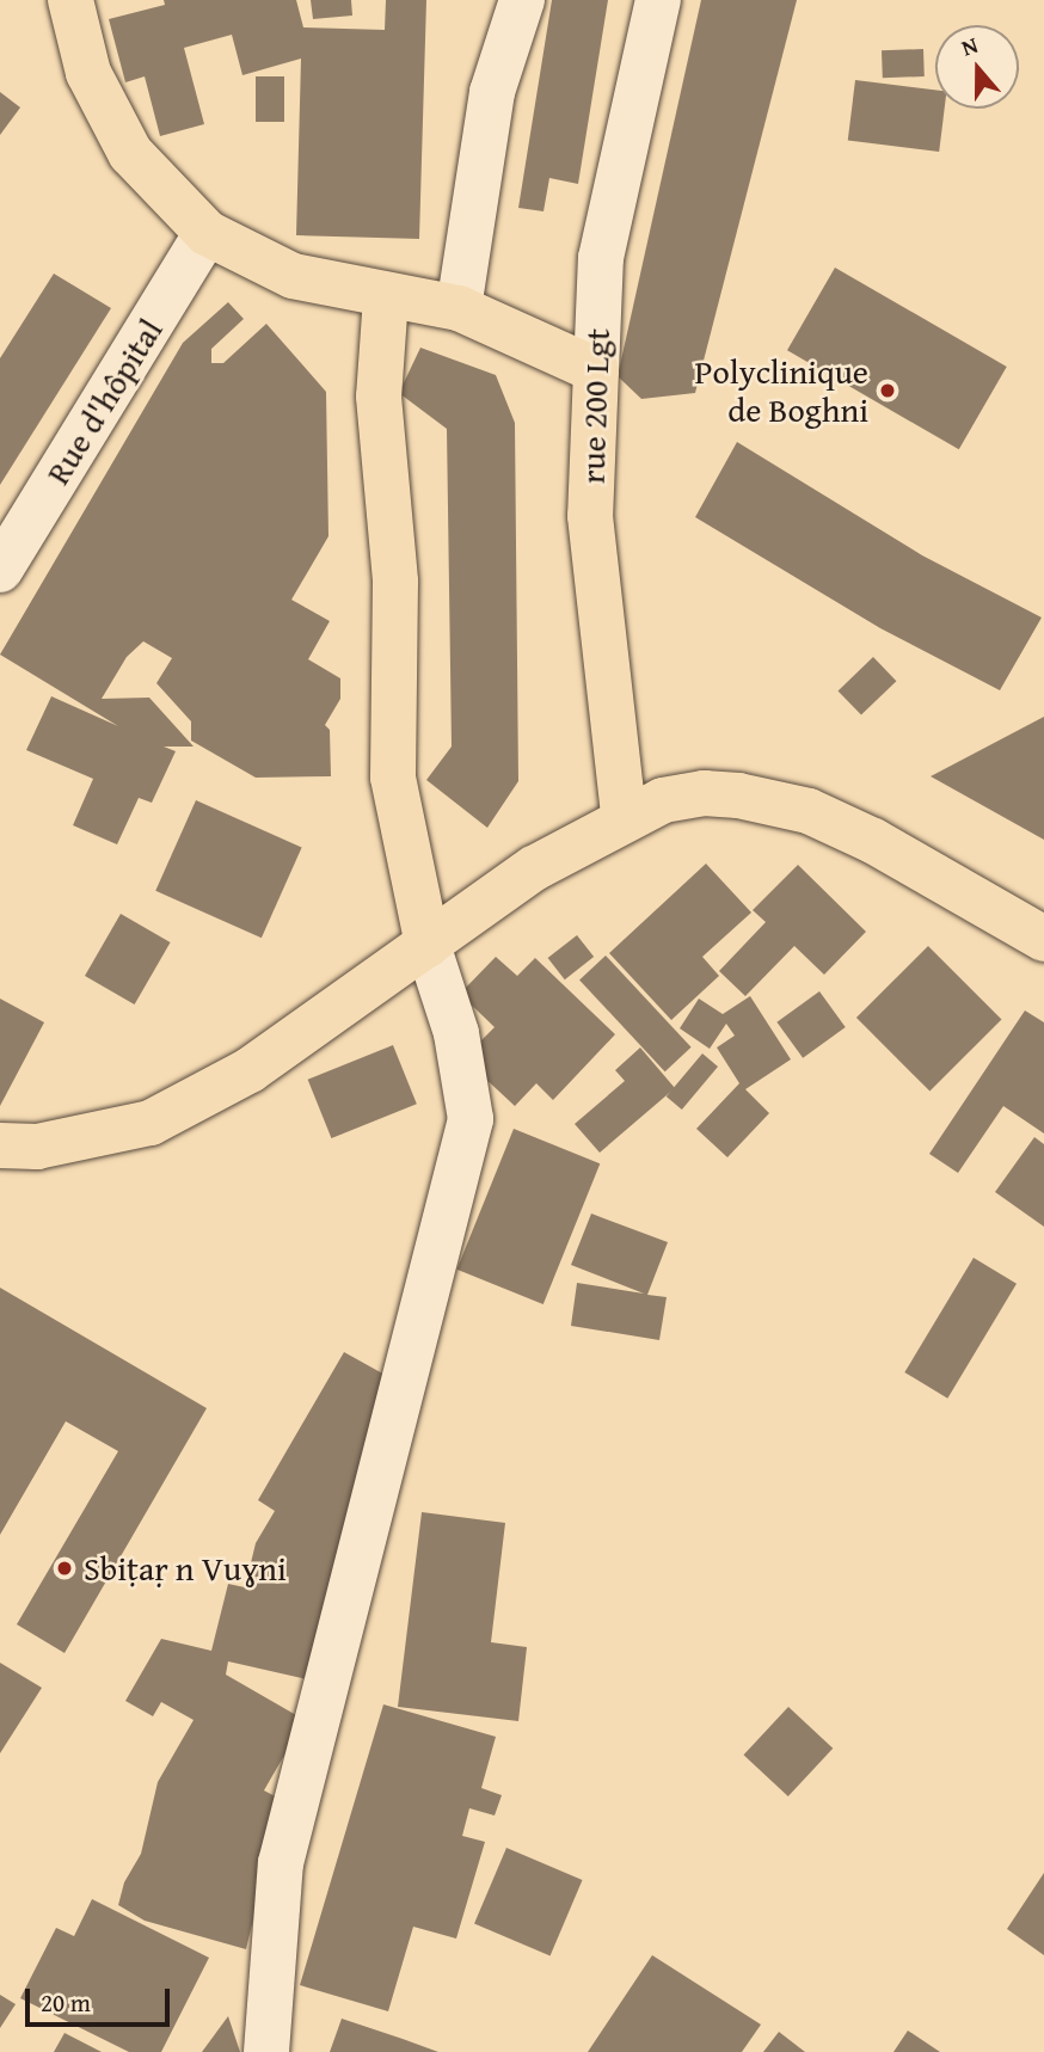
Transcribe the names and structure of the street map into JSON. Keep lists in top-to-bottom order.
{
  "streets": {
    "main road": ["rue 200 Lgt"],
    "street": ["Rue d'hôpital"]
  },
  "places": ["Polyclinique de Boghni", "Sbiṭaṛ n Vuɣni"],
  "scale_bar": "20 m",
  "north": "top"
}
